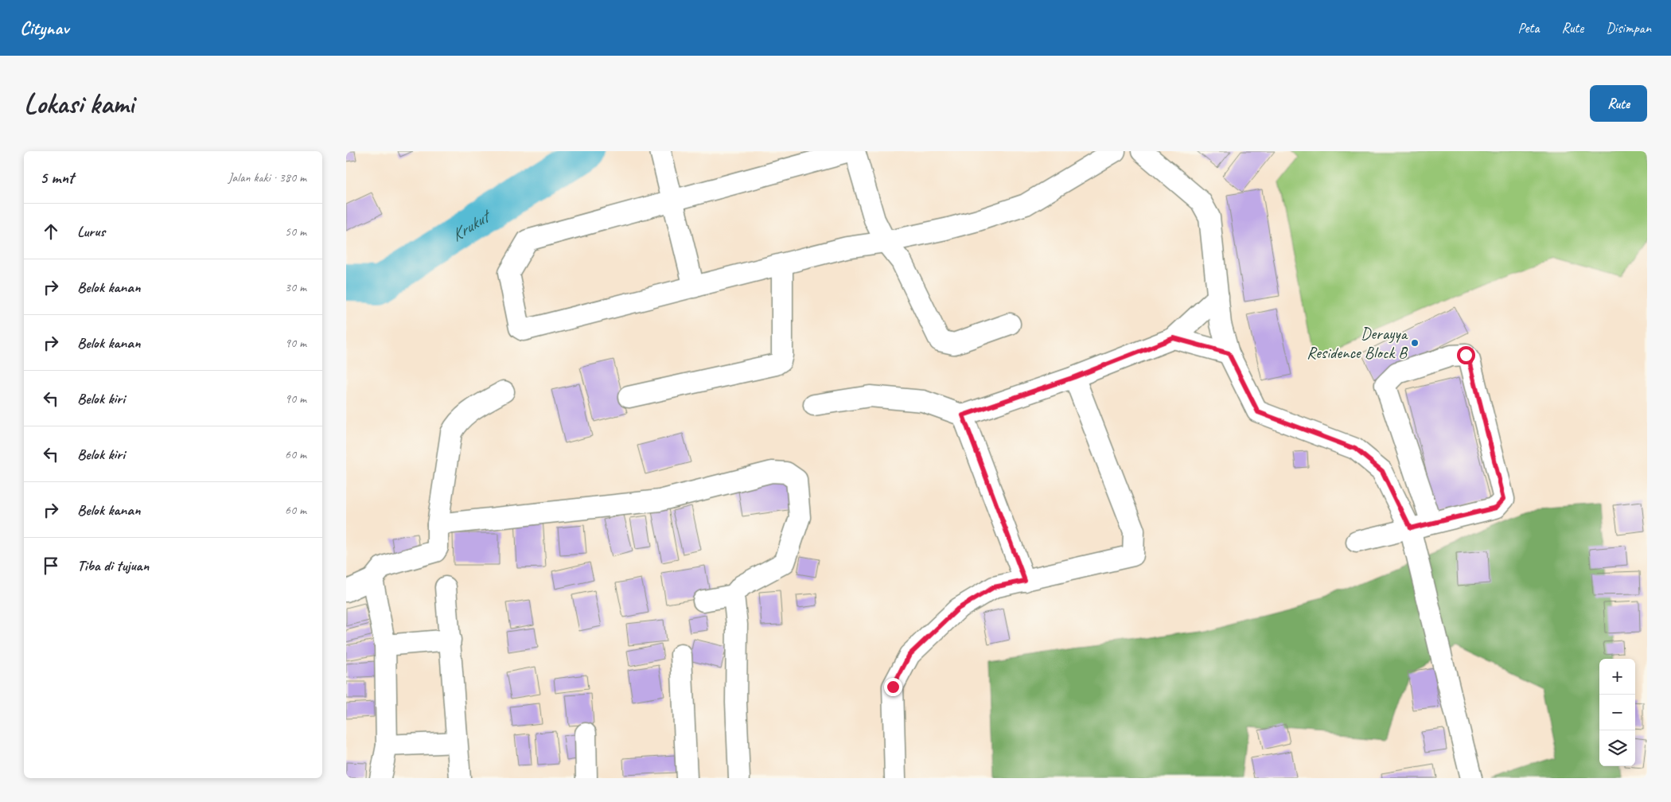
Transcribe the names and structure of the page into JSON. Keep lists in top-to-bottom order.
{
  "water": ["Krukut"],
  "places": ["Derayya Residence Block B"],
  "page": {
    "header": "Citynav",
    "nav": ["Peta", "Rute", "Disimpan"],
    "buttons": "Rute",
    "title": "Lokasi kami",
    "heading": ["5 mnt", "Jalan kaki · 380 m"],
    "list": [
      ["Lurus", "50 m"],
      ["Belok kanan", "30 m"],
      ["Belok kanan", "90 m"],
      ["Belok kiri", "90 m"],
      ["Belok kiri", "60 m"],
      ["Belok kanan", "60 m"],
      "Tiba di tujuan"
    ],
    "map_buttons": ["+", "−"]
  }
}
